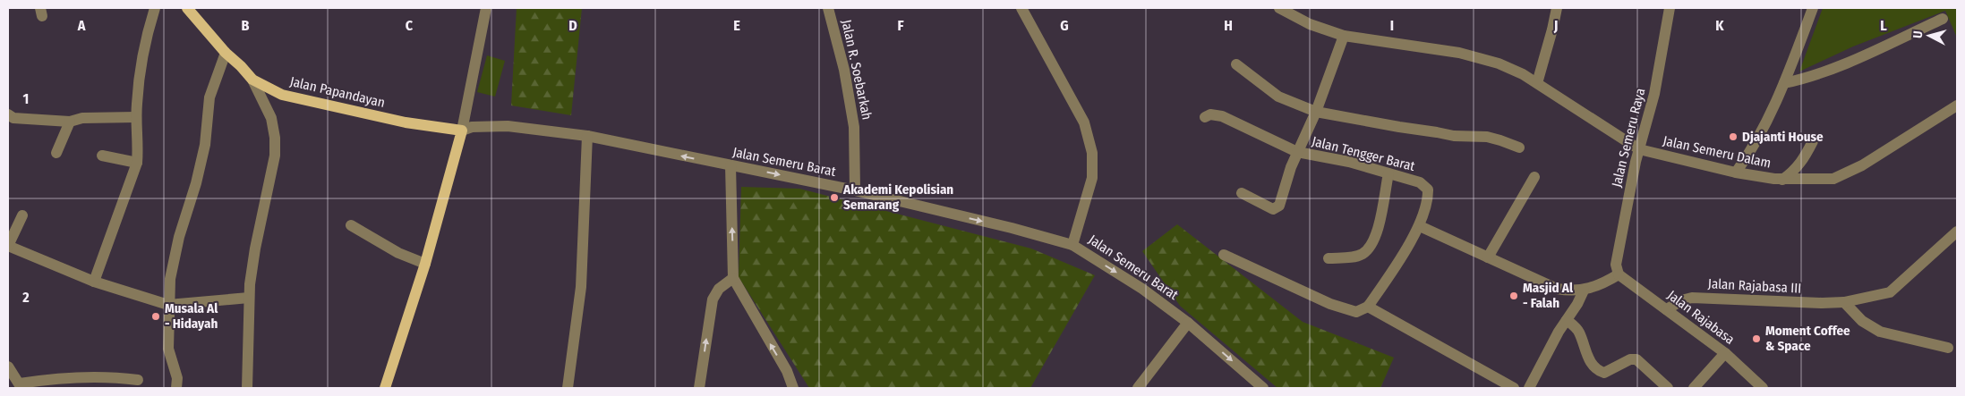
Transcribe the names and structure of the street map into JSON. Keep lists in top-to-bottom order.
{
  "streets": {
    "main road": ["Jalan Papandayan"],
    "street": [
      "Jalan R. Soebarkah",
      "Jalan Semeru Raya",
      "Jalan Semeru Dalam",
      "Jalan Tengger Barat",
      "Jalan Semeru Barat",
      "Jalan Rajabasa III",
      "Jalan Rajabasa"
    ]
  },
  "crossings": [
    ["Jalan R. Soebarkah", "Jalan Semeru Barat"],
    ["Jalan Papandayan", "Jalan Semeru Barat"],
    ["Jalan Semeru Raya", "Jalan Semeru Dalam"],
    ["Jalan Semeru Raya", "Jalan Rajabasa"],
    ["Jalan Semeru Dalam", "Jalan Tengger Barat"],
    ["Jalan Rajabasa III", "Jalan Rajabasa"]
  ],
  "places": [
    "Djajanti House",
    "Akademi Kepolisian Semarang",
    "Masjid Al - Falah",
    "Musala Al - Hidayah",
    "Moment Coffee & Space"
  ],
  "north": "left",
  "grid": {
    "columns": [
      "A",
      "B",
      "C",
      "D",
      "E",
      "F",
      "G",
      "H",
      "I",
      "J",
      "K",
      "L"
    ],
    "rows": ["1", "2"]
  }
}
